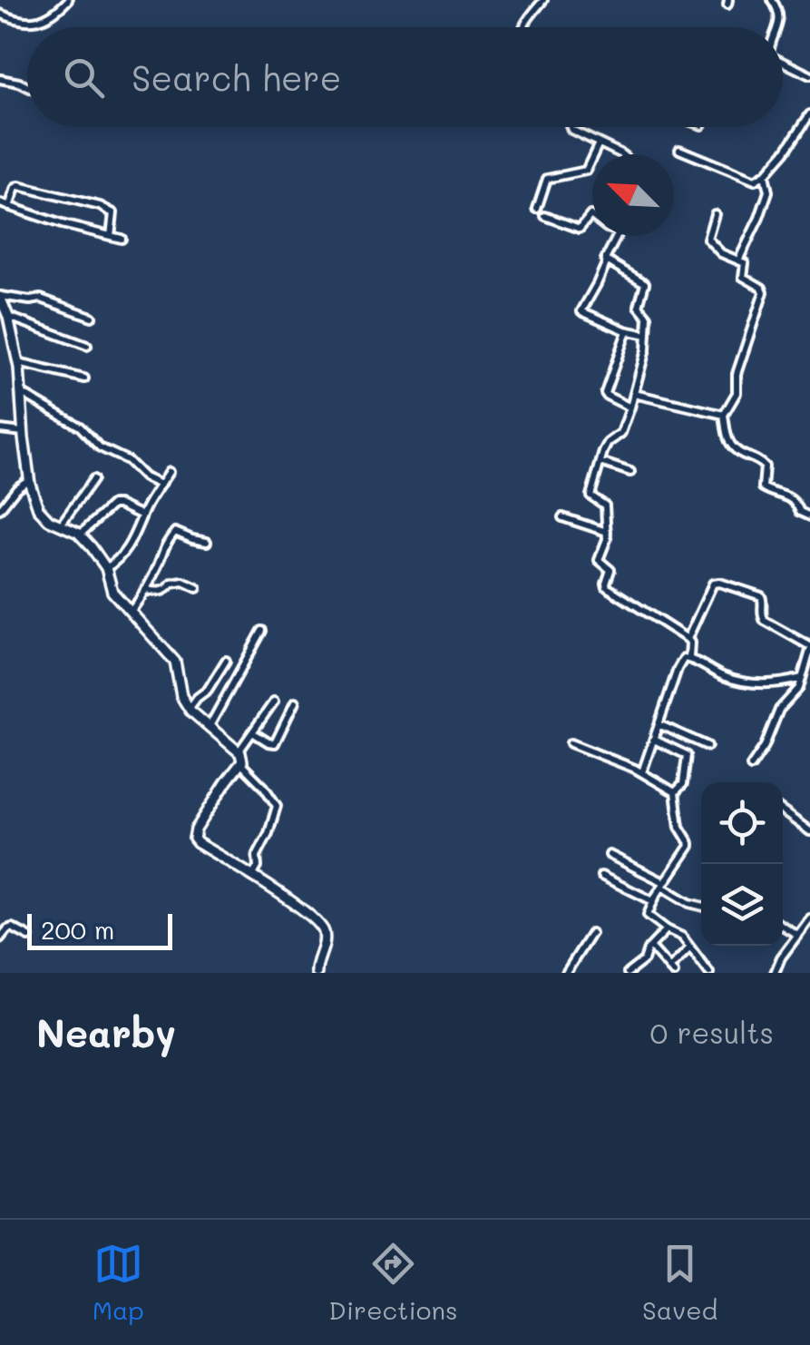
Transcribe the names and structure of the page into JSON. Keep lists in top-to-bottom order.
{
  "scale_bar": "200 m",
  "north": "top left",
  "page": {
    "search": "Search here",
    "scale": "200 m",
    "heading": ["Nearby", "0 results"],
    "nav": ["Map", "Directions", "Saved"]
  }
}
